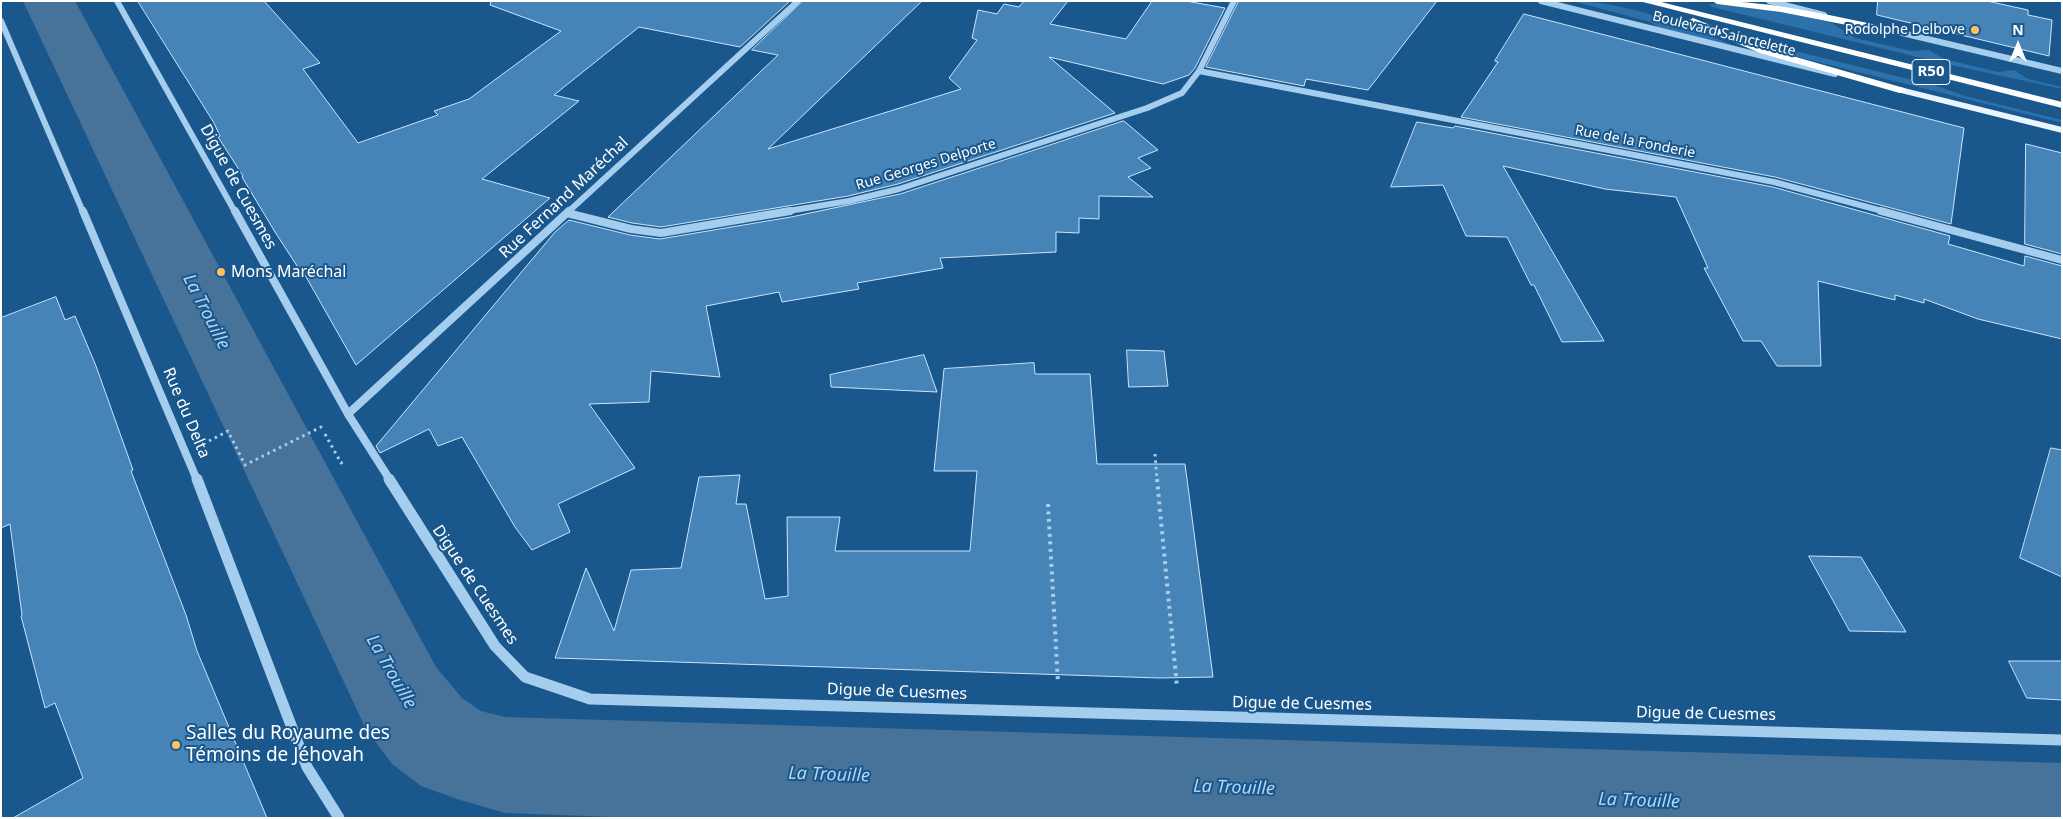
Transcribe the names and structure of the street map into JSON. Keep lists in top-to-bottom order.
{
  "streets": {
    "highway": ["R50"],
    "street": [
      "Boulevard Sainctelette",
      "Rue de la Fonderie",
      "Rue Georges Delporte",
      "Digue de Cuesmes",
      "Rue Fernand Maréchal",
      "Rue du Delta"
    ]
  },
  "crossings": [
    ["Rue de la Fonderie", "Rue Georges Delporte"],
    ["Rue Georges Delporte", "Rue Fernand Maréchal"],
    ["Digue de Cuesmes", "Rue Fernand Maréchal"]
  ],
  "water": ["La Trouille"],
  "places": ["Rodolphe Delbove", "Mons Maréchal", "Salles du Royaume des Témoins de Jéhovah"],
  "north": "top"
}
